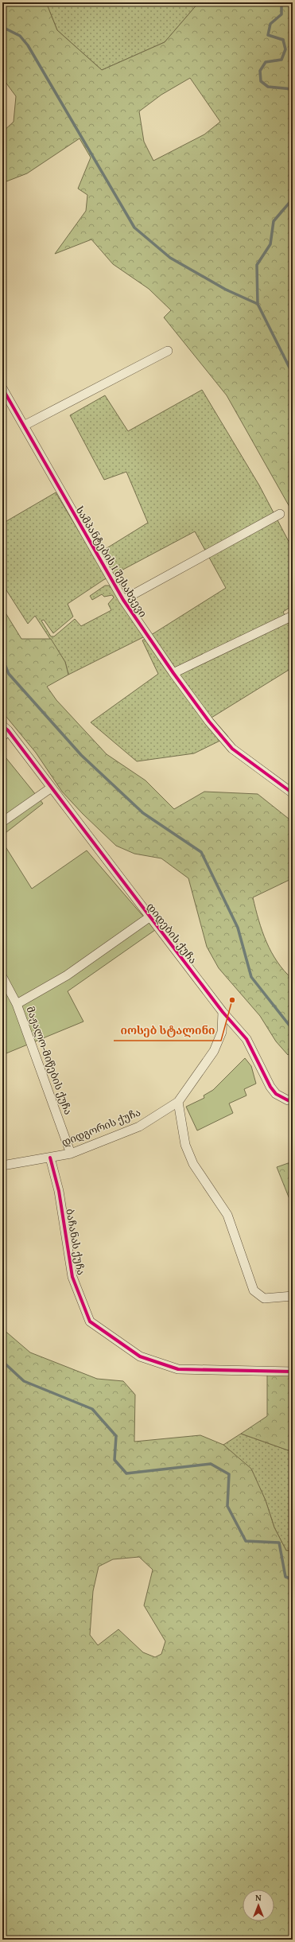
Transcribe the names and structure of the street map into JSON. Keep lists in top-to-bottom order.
{
  "streets": {
    "street": [
      "სამპანტების I შესახვევი",
      "დიდების ქუჩა",
      "მაჟალო-მიწების ქუჩა",
      "დიდგორის ქუჩა",
      "ბაჩანას ქუჩა"
    ]
  },
  "crossings": [
    ["დიდების ქუჩა", "დიდგორის ქუჩა"],
    ["მაჟალო-მიწების ქუჩა", "დიდგორის ქუჩა"],
    ["დიდგორის ქუჩა", "ბაჩანას ქუჩა"]
  ],
  "places": ["იოსებ სტალინი"],
  "north": "top"
}
